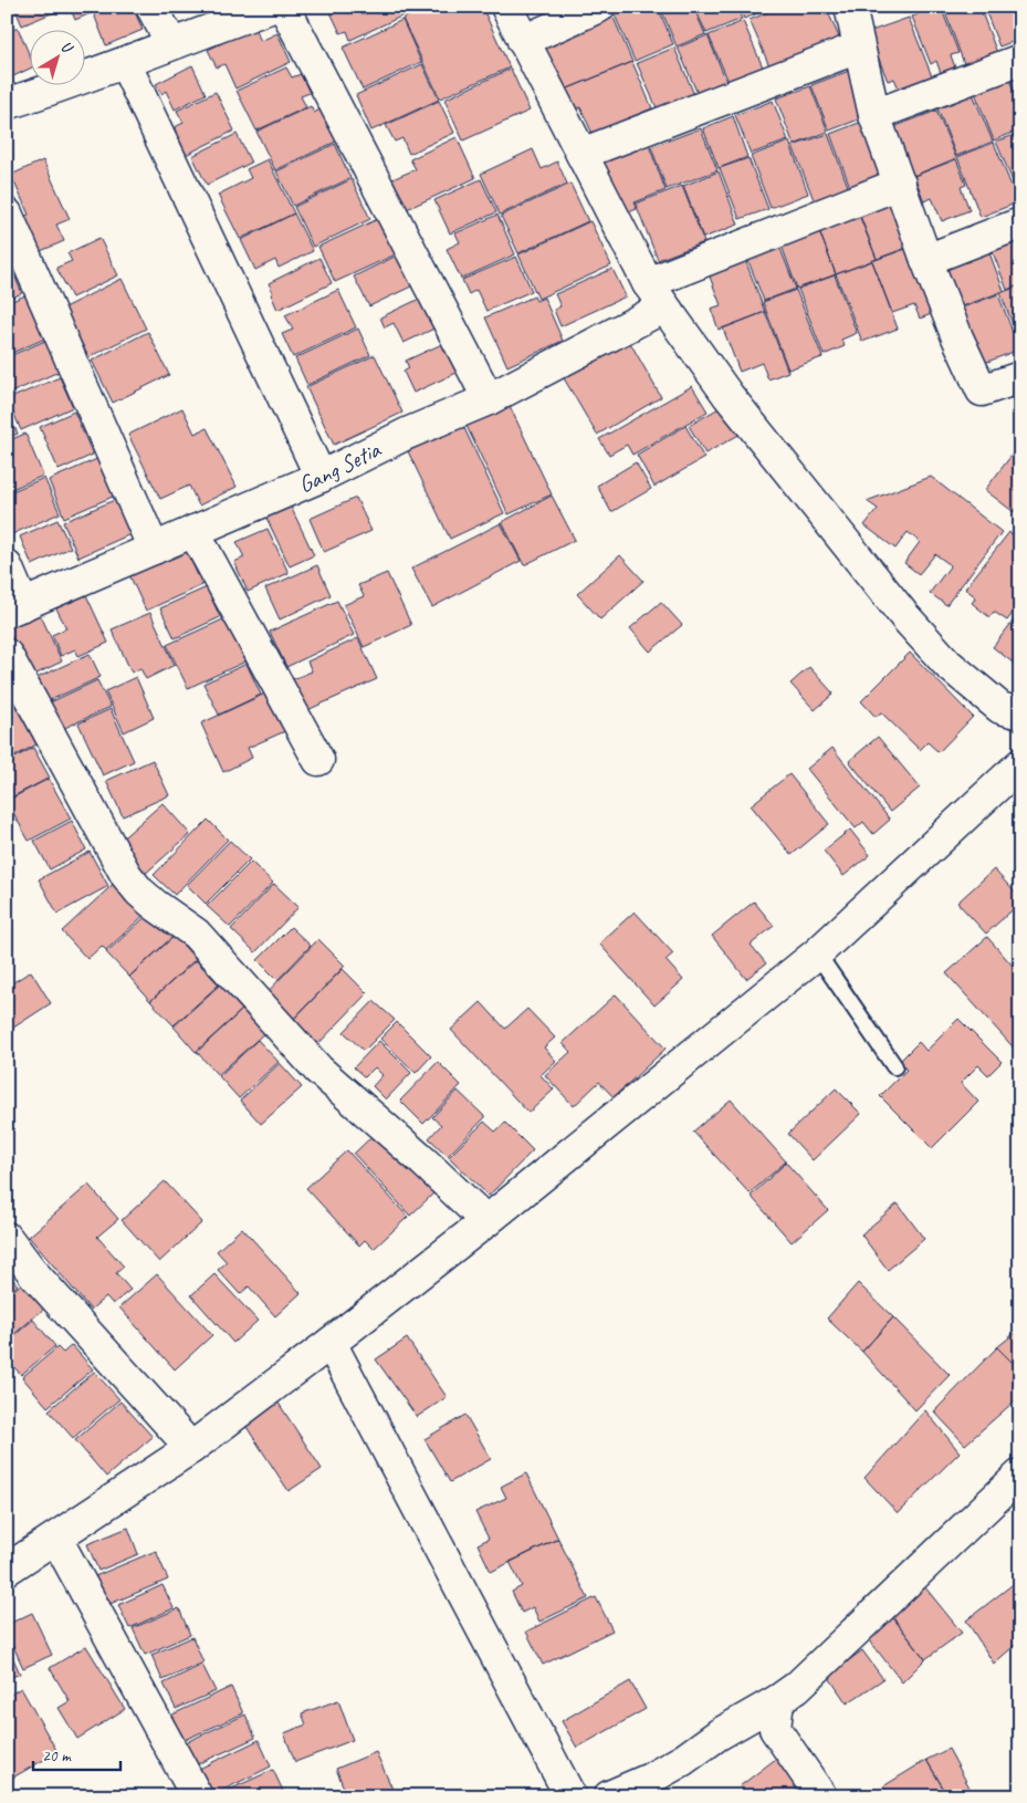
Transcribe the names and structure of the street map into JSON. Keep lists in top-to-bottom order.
{
  "streets": {
    "street": ["Gang Setia"]
  },
  "scale_bar": "20 m",
  "north": "top right"
}
